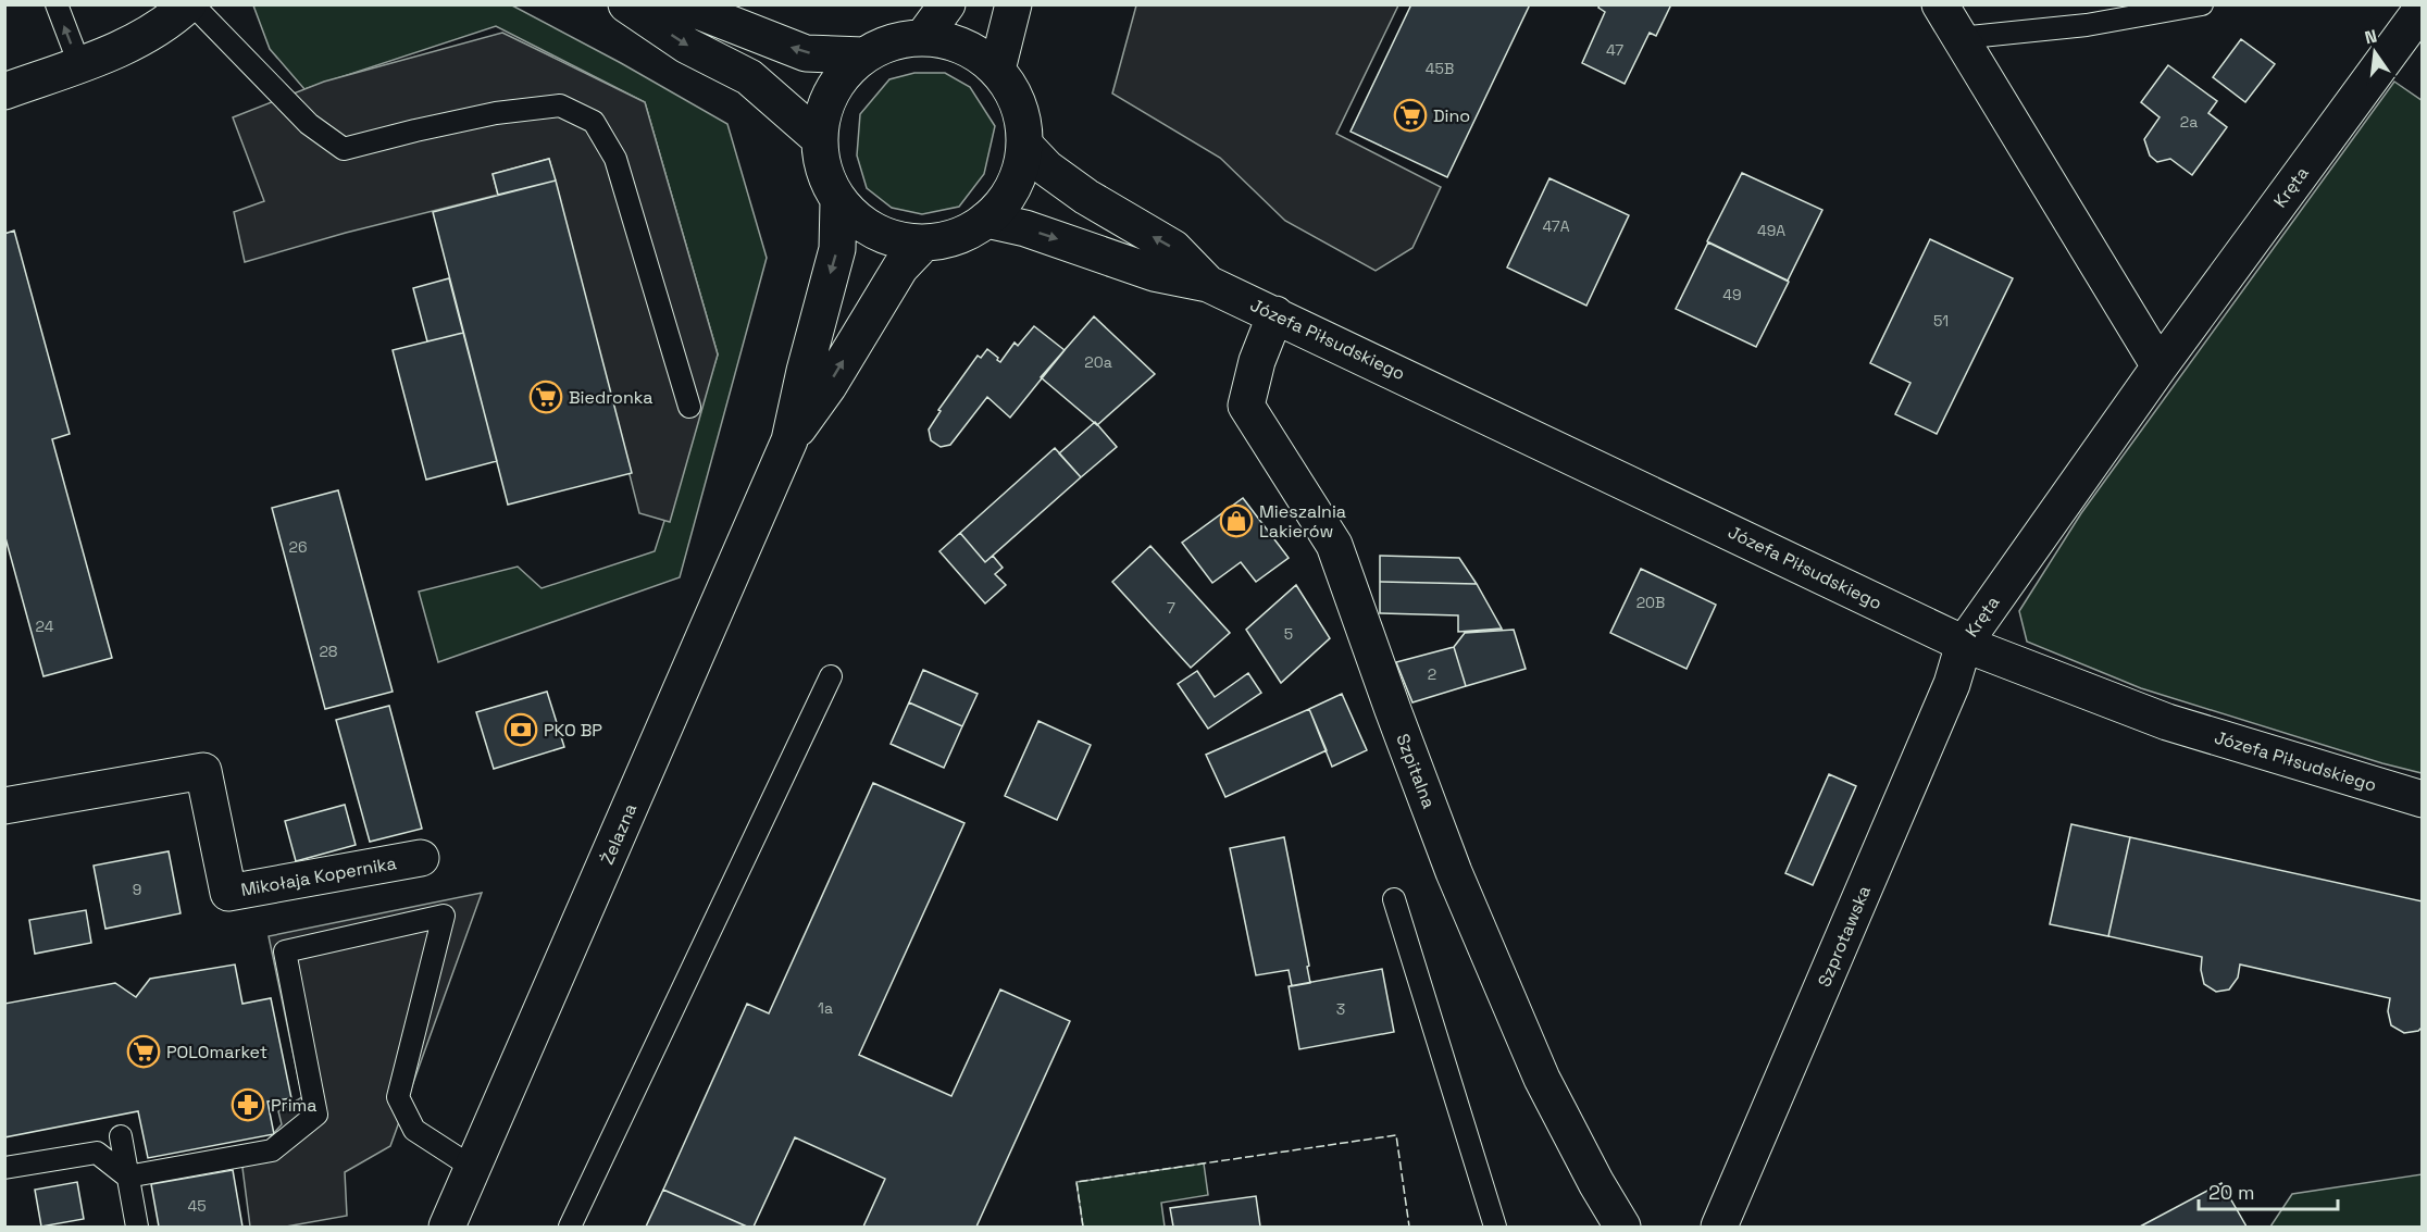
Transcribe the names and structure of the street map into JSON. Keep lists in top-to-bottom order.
{
  "streets": {
    "street": [
      "Kręta",
      "Józefa Piłsudskiego",
      "Szpitalna",
      "Żelazna",
      "Mikołaja Kopernika",
      "Szprotawska"
    ]
  },
  "crossings": [
    ["Kręta", "Józefa Piłsudskiego"],
    ["Kręta", "Szprotawska"],
    ["Józefa Piłsudskiego", "Szpitalna"],
    ["Józefa Piłsudskiego", "Szprotawska"]
  ],
  "places": {
    "supermarket": ["Dino", "Biedronka", "POLOmarket"],
    "shop": ["Mieszalnia Lakierów"],
    "bank": ["PKO BP"],
    "pharmacy": ["Prima"]
  },
  "house_numbers": [
    "47",
    "45B",
    "2a",
    "47A",
    "49A",
    "49",
    "51",
    "20a",
    "26",
    "20B",
    "7",
    "24",
    "5",
    "28",
    "2",
    "9",
    "1a",
    "3",
    "45"
  ],
  "scale_bar": "20 m",
  "north": "top"
}
